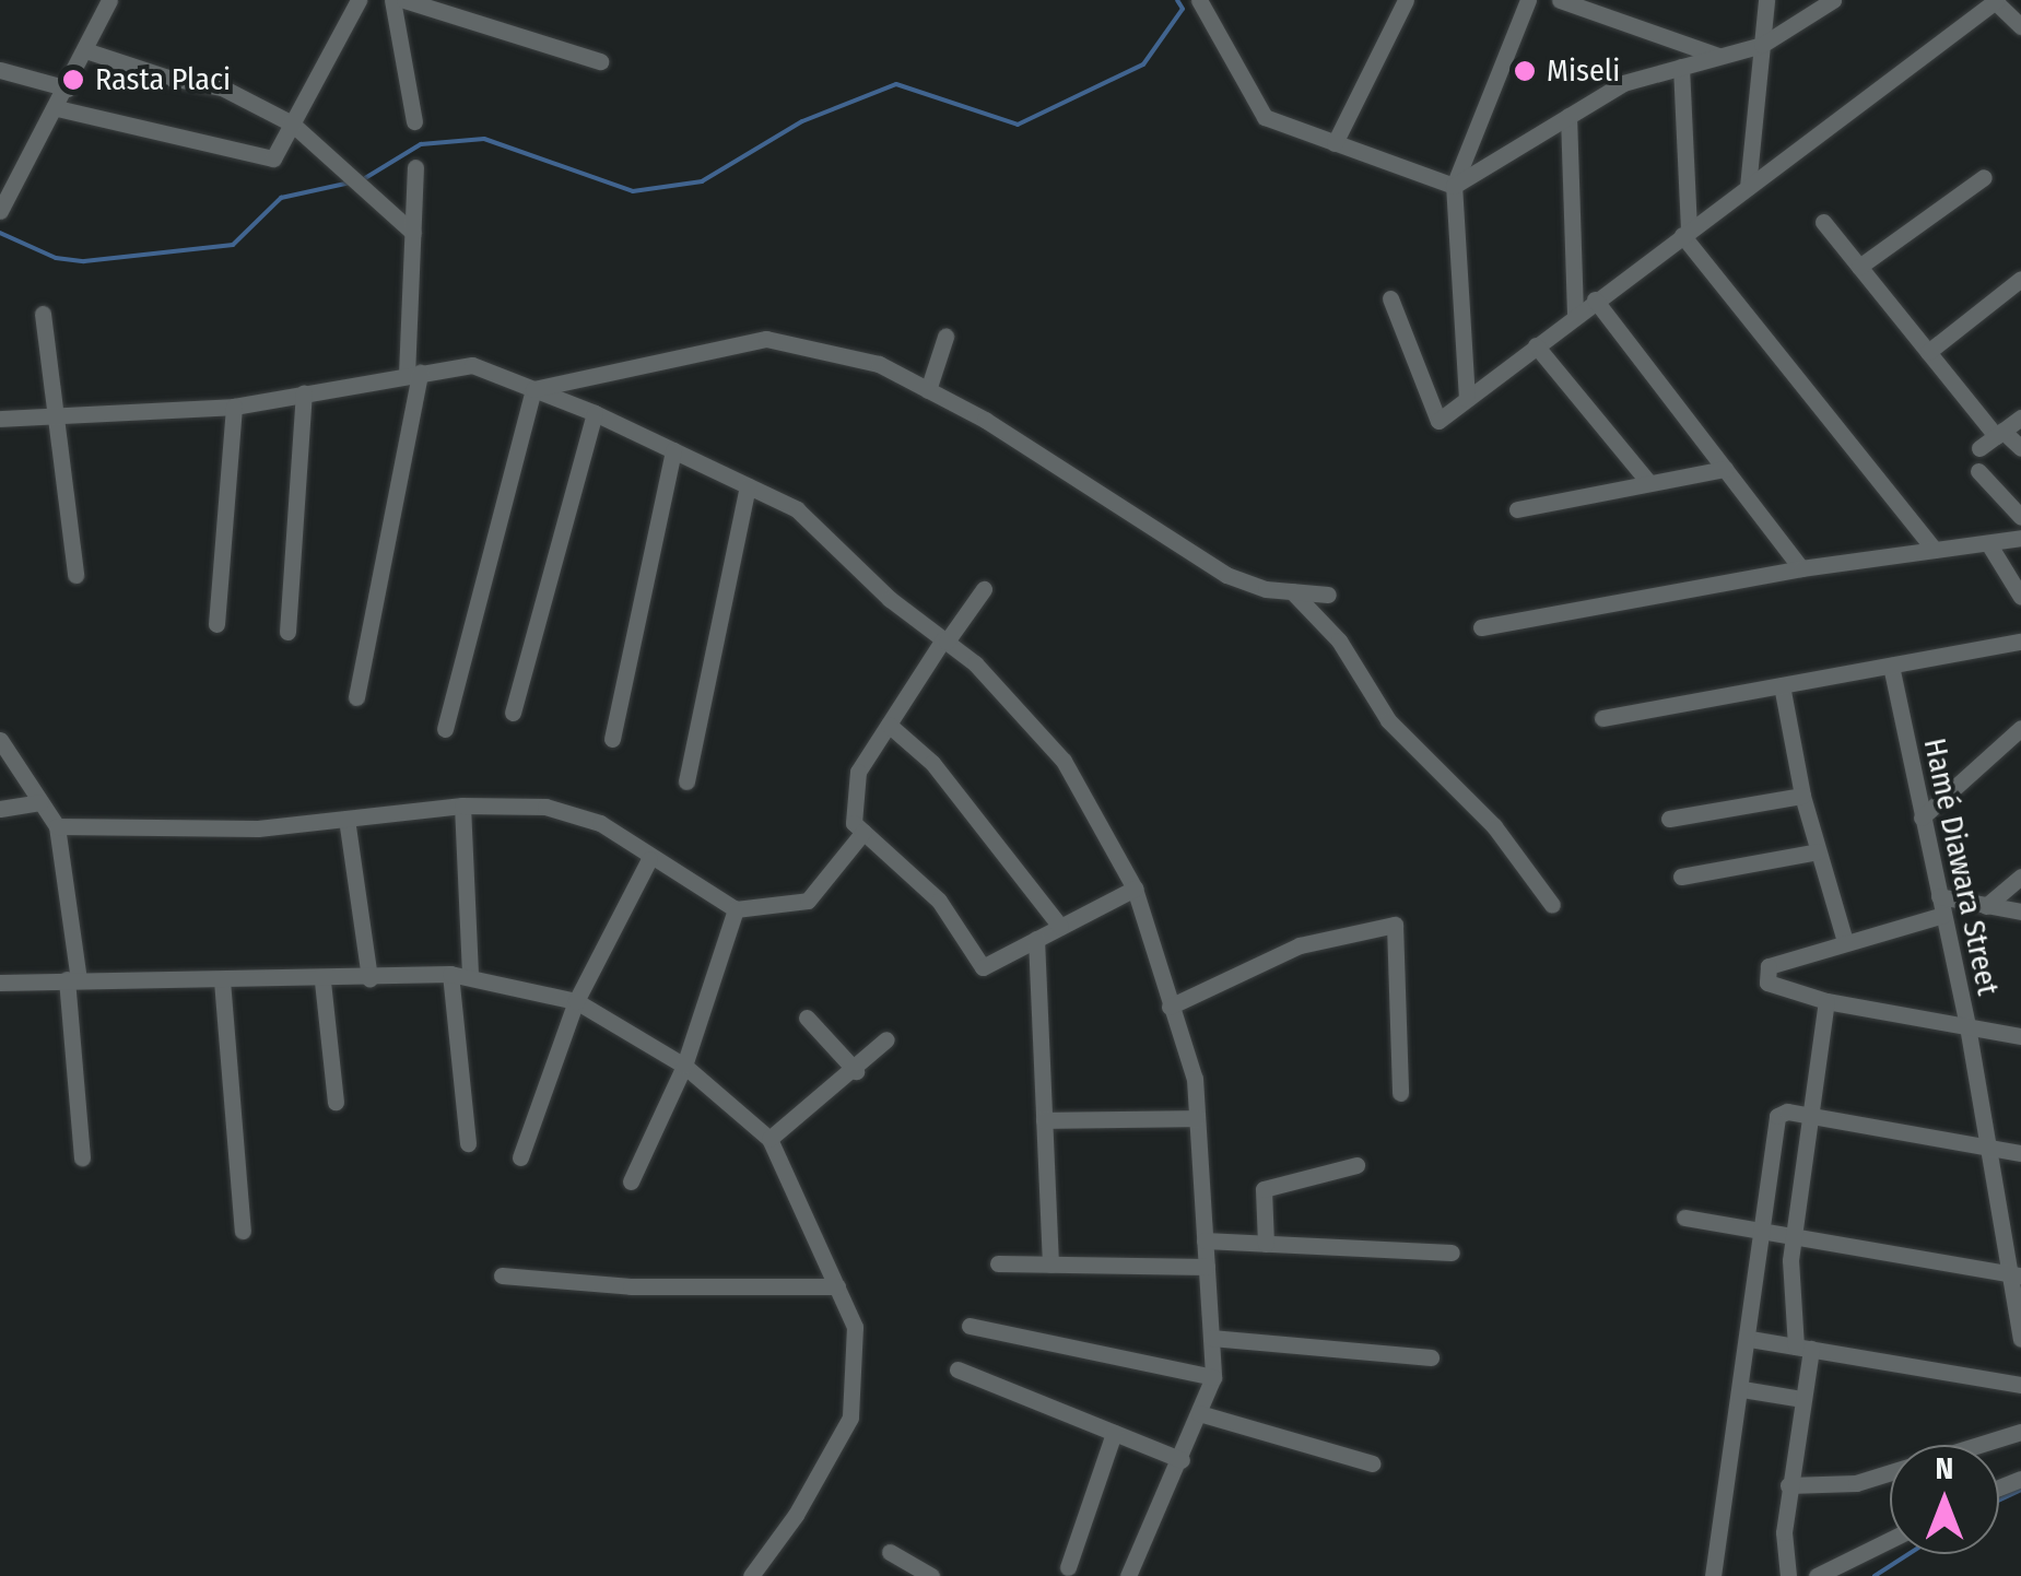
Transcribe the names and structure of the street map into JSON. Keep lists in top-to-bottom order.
{
  "streets": {
    "street": ["Hamé Diawara Street"]
  },
  "places": ["Miseli", "Rasta Placi"],
  "north": "top"
}
